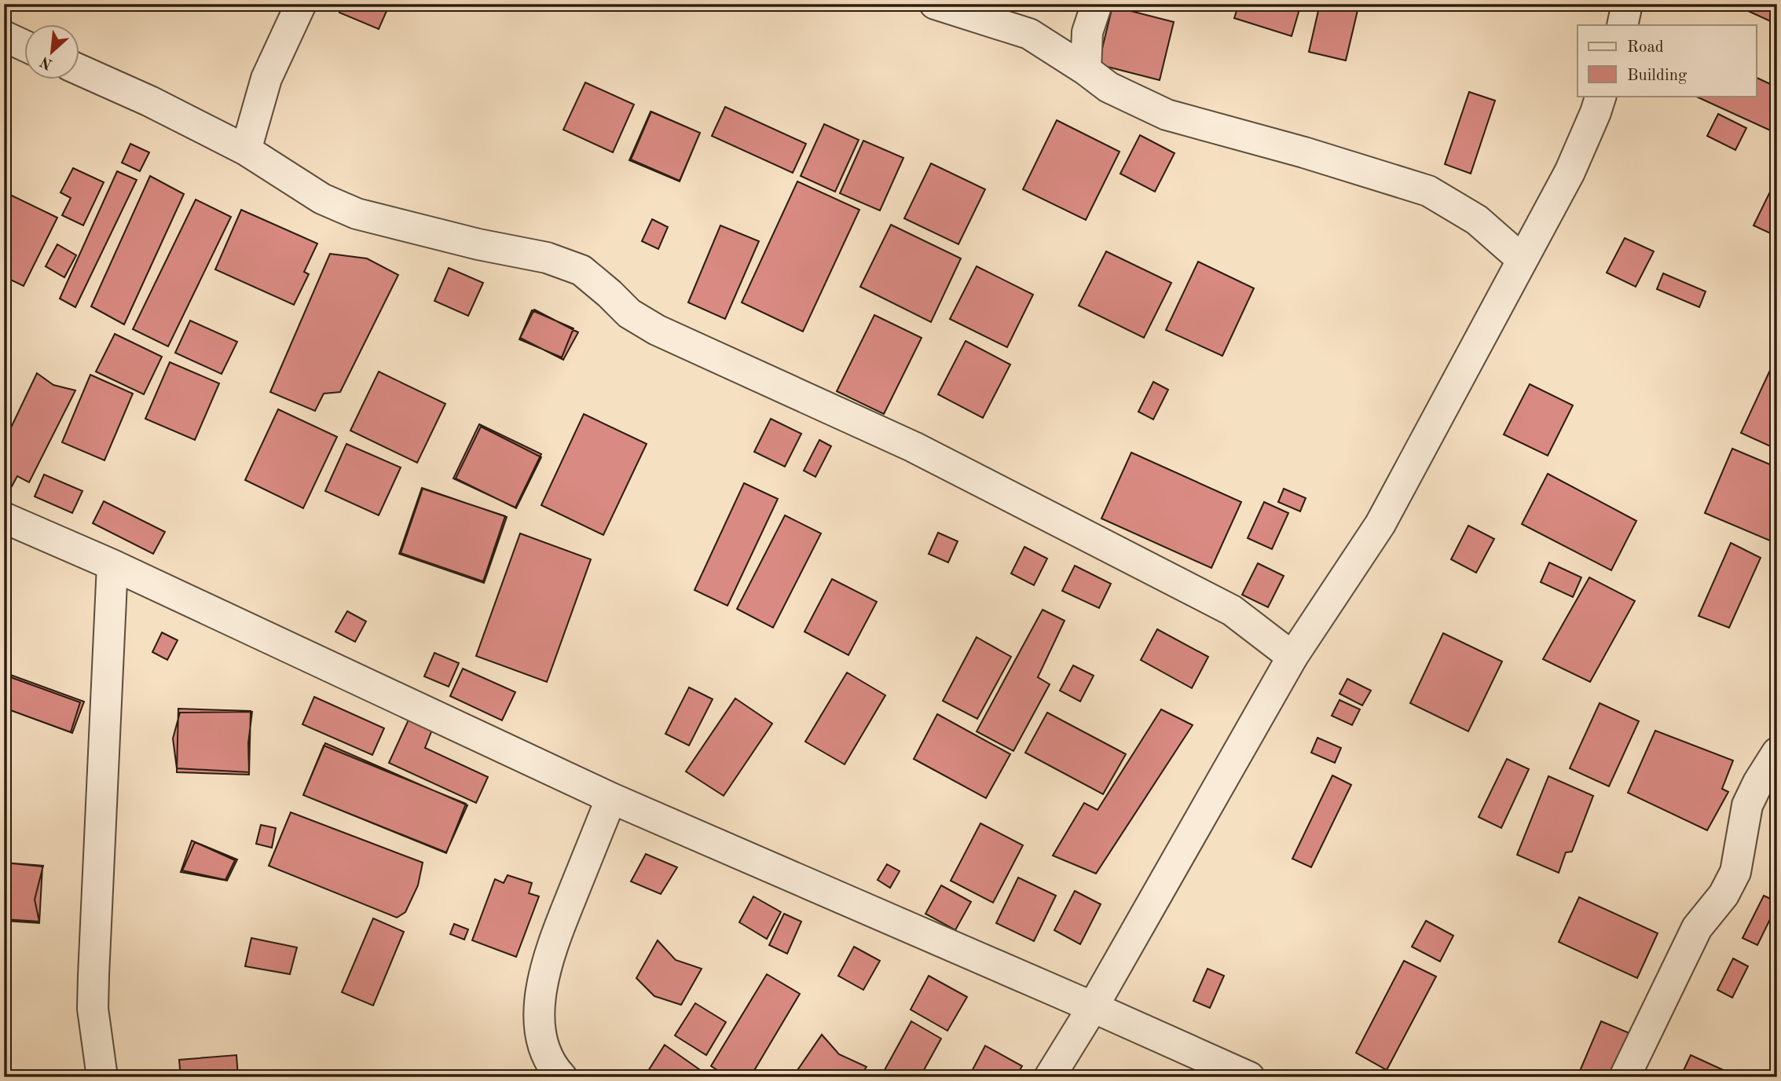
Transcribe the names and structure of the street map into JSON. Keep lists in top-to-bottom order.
{
  "legend": ["Road", "Building"],
  "north": "bottom left"
}
